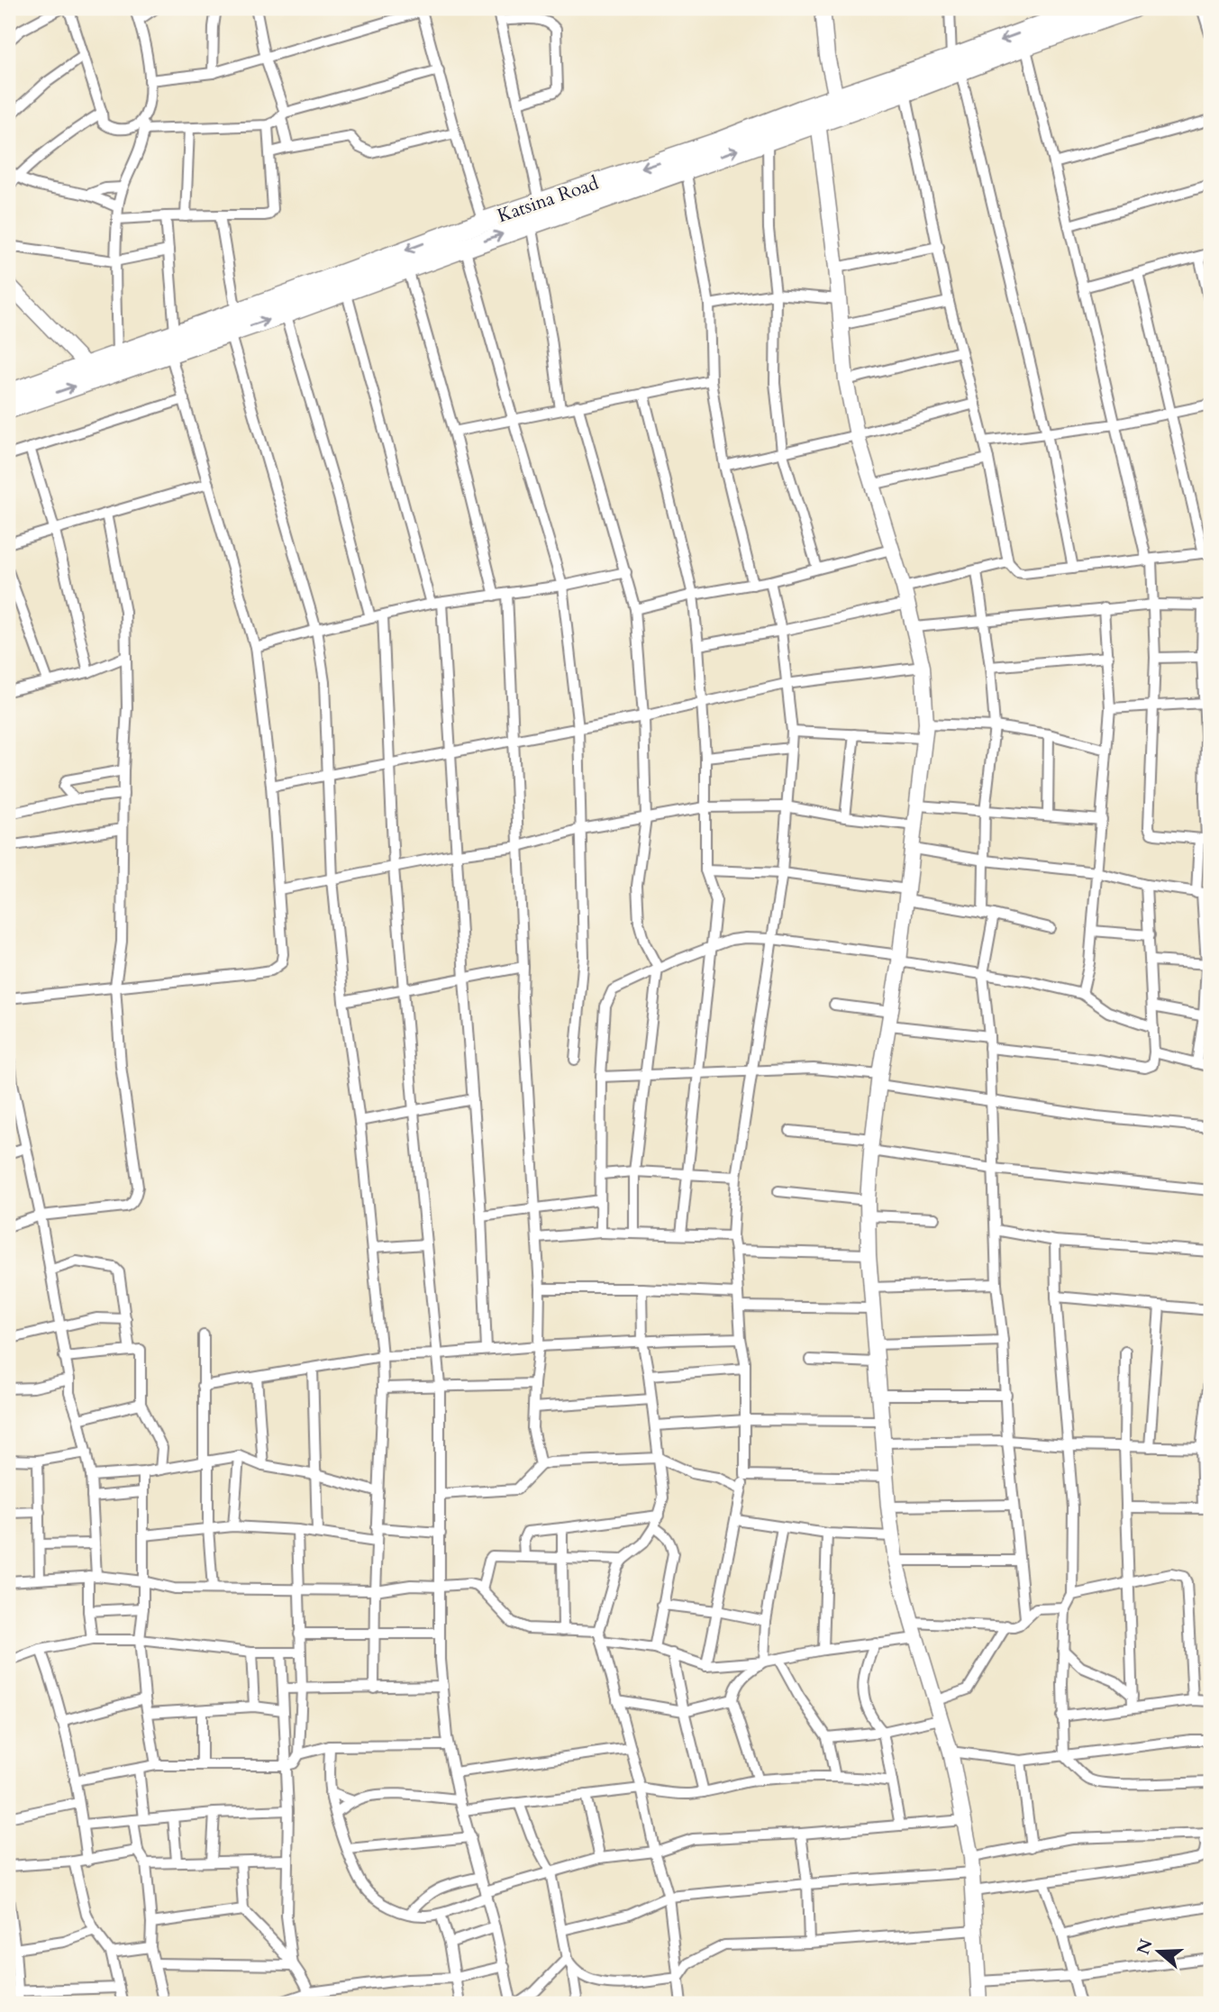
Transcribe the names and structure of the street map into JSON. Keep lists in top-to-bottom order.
{
  "streets": {
    "highway": ["Katsina Road"]
  },
  "north": "left"
}
